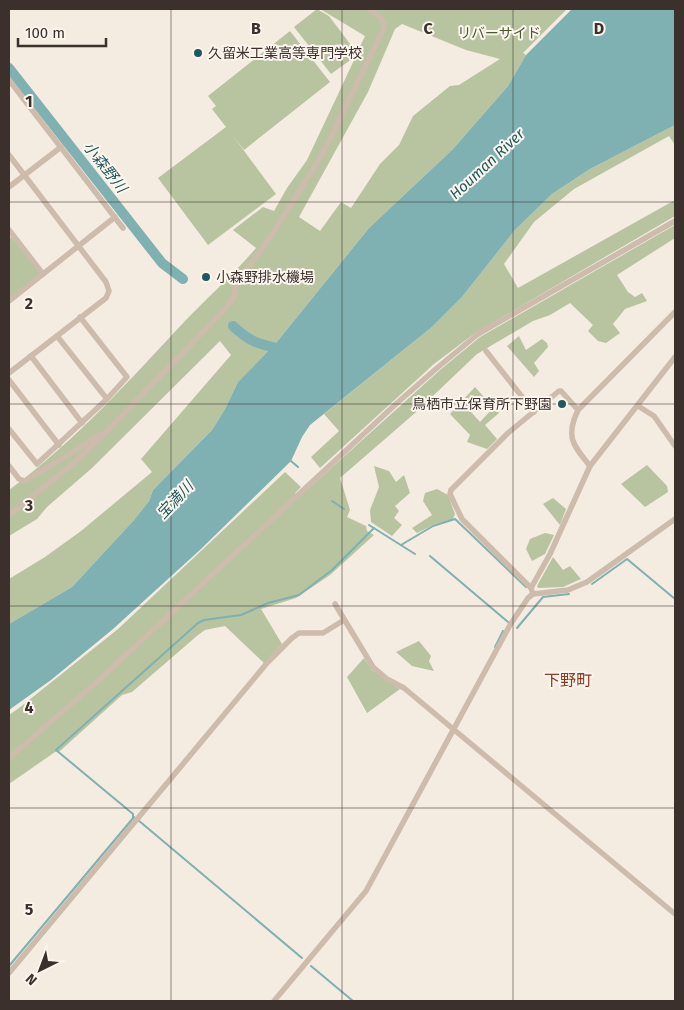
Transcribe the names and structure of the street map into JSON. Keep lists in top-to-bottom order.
{
  "districts": ["下野町"],
  "water": ["Houman River", "小森野川", "宝満川"],
  "parks": ["リバーサイド"],
  "places": ["久留米工業高等専門学校", "小森野排水機場", "鳥栖市立保育所下野園"],
  "scale_bar": "100 m",
  "north": "bottom left",
  "grid": {
    "columns": ["B", "C", "D"],
    "rows": [
      "1",
      "2",
      "3",
      "4",
      "5"
    ]
  }
}
